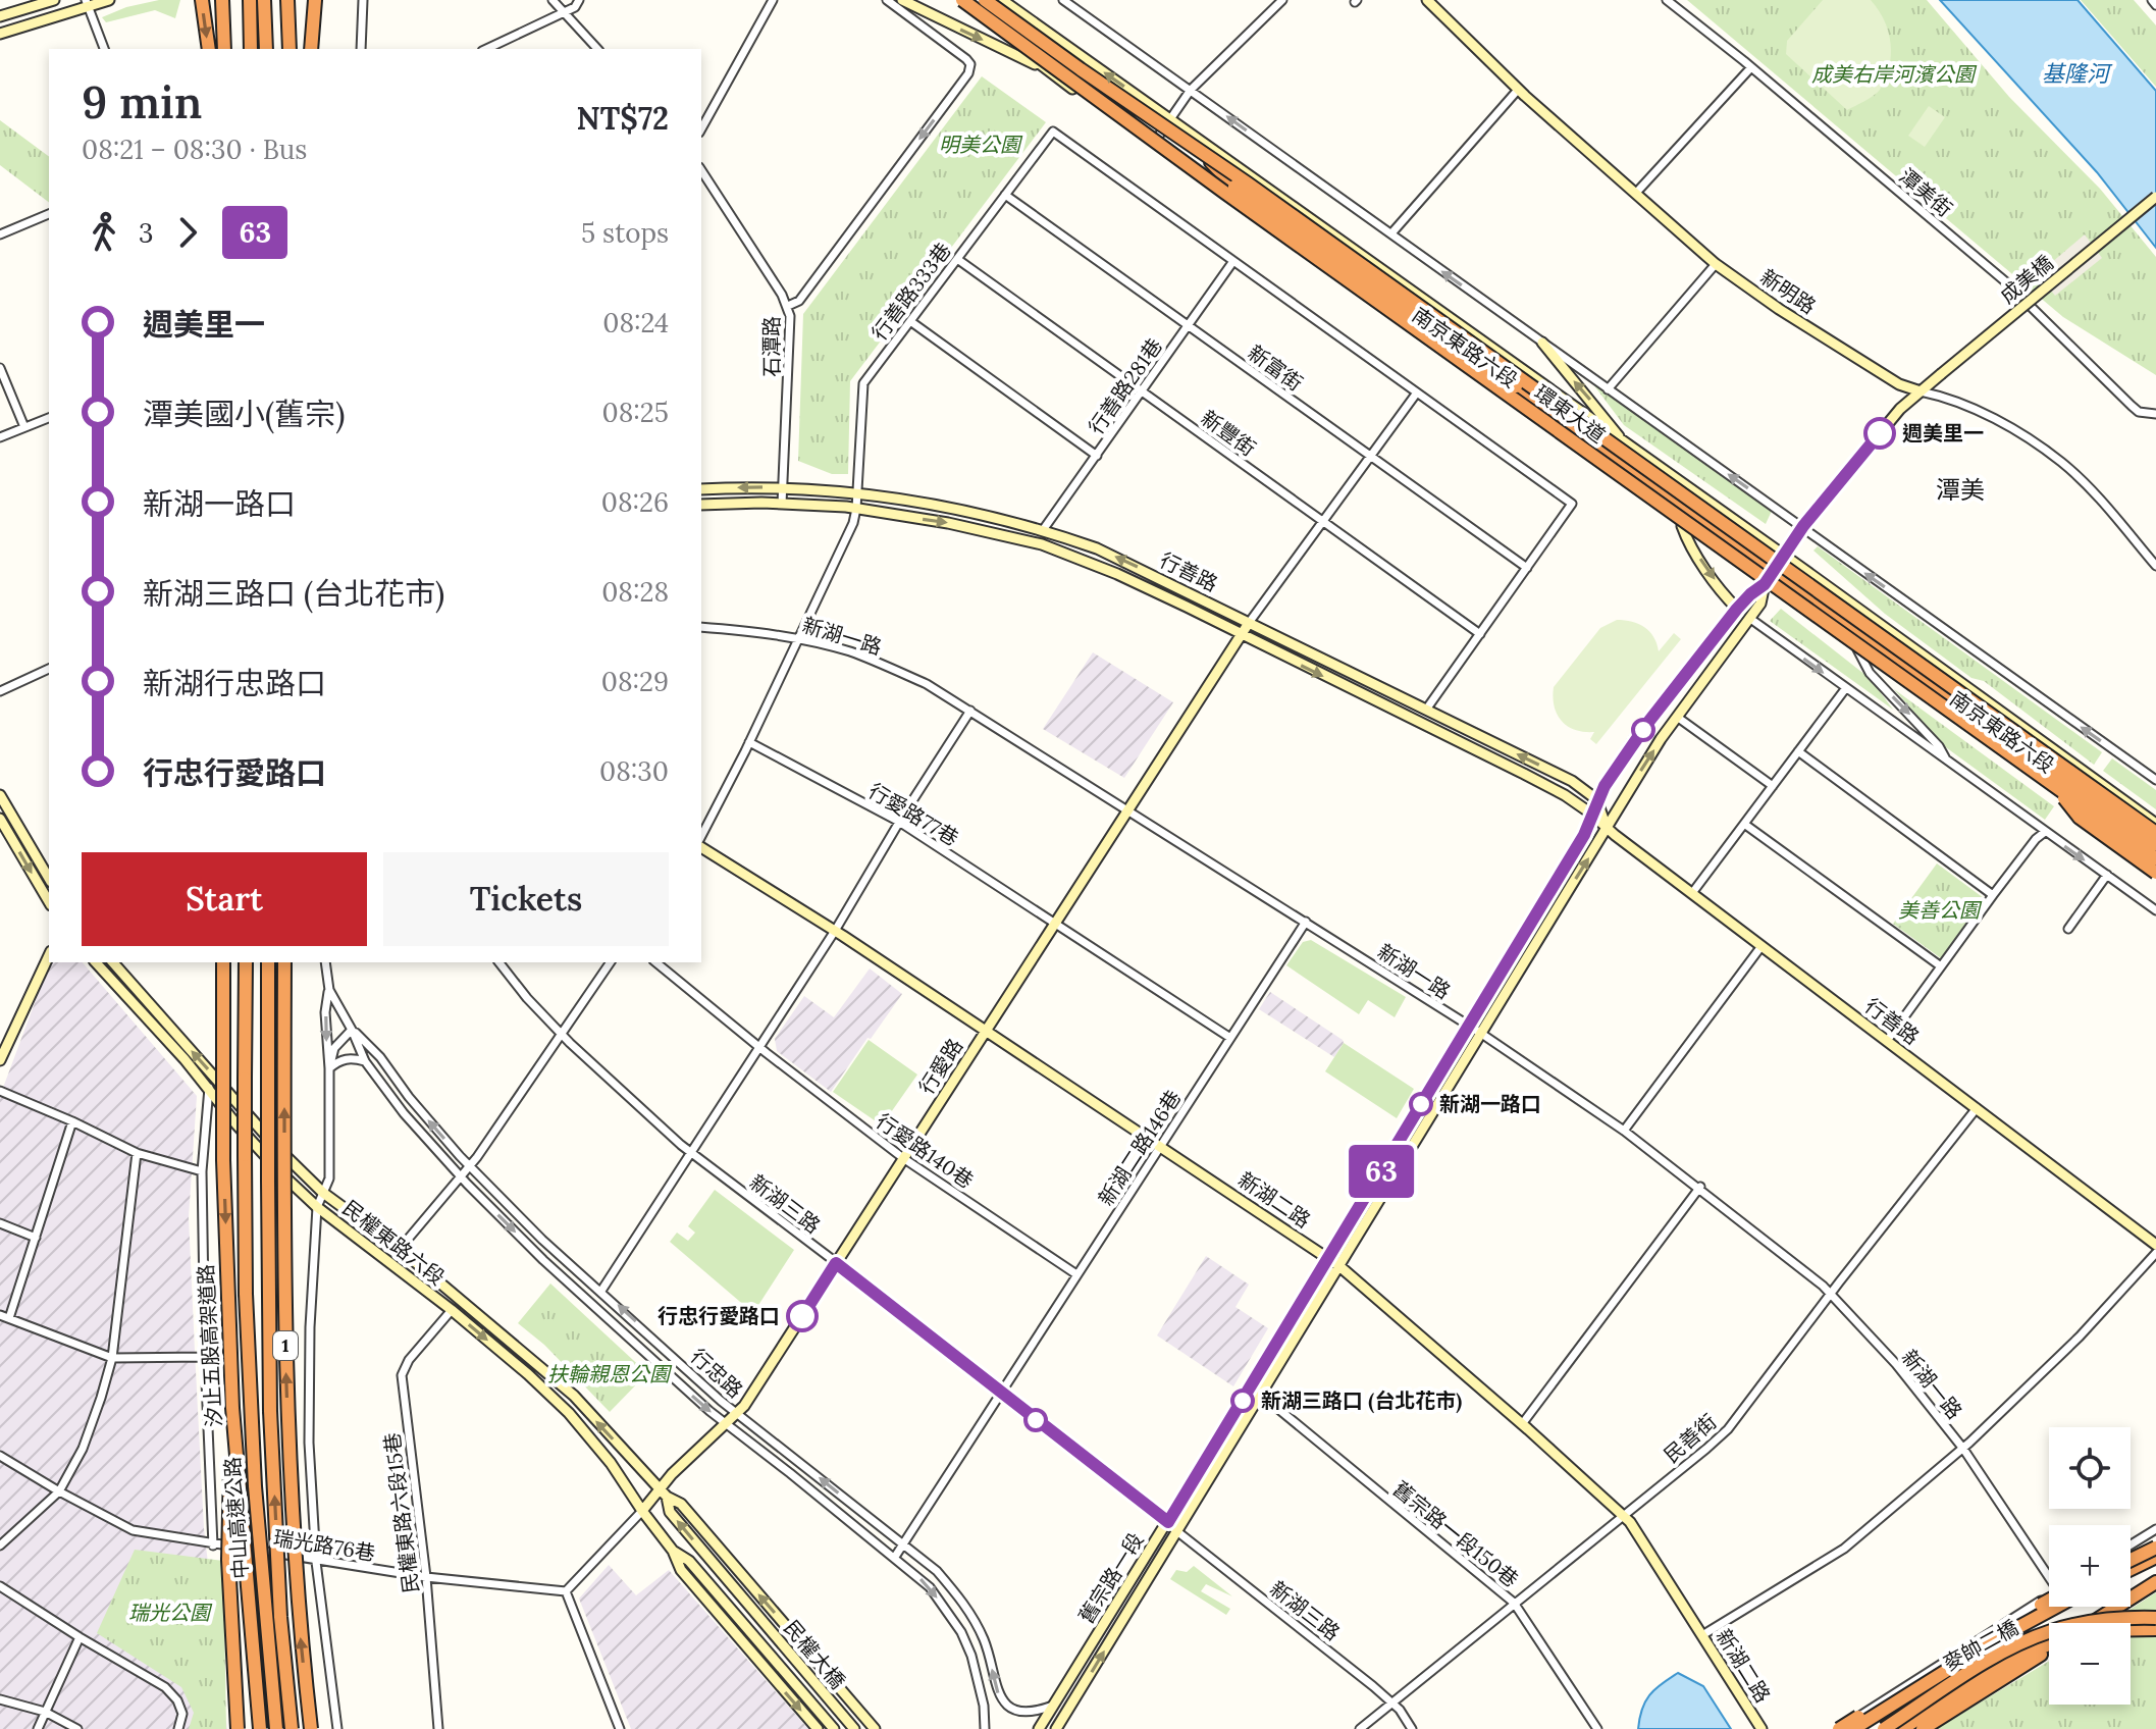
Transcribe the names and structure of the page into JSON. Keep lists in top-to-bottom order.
{
  "streets": {
    "highway": [
      "環東大道",
      "汐止五股高架道路",
      "1",
      "中山高速公路",
      "麥帥二橋"
    ],
    "main road": [
      "成美橋",
      "新明路",
      "南京東路六段",
      "行善路",
      "行愛路",
      "新湖二路",
      "民權東路六段",
      "舊宗路一段",
      "民權大橋"
    ],
    "street": [
      "潭美街",
      "行善路333巷",
      "石潭路",
      "新富街",
      "行善路281巷",
      "新豐街",
      "新湖一路",
      "行愛路77巷",
      "新湖二路146巷",
      "行愛路140巷",
      "新湖三路",
      "行忠路",
      "民善街",
      "民權東路六段15巷",
      "舊宗路一段150巷",
      "瑞光路76巷"
    ]
  },
  "crossings": [
    ["成美橋", "新明路"],
    ["成美橋", "舊宗路一段"],
    ["行善路333巷", "新富街"],
    ["行善路333巷", "行善路281巷"],
    ["行善路333巷", "新豐街"],
    ["行善路333巷", "行善路"],
    ["行善路333巷", "新湖一路"],
    ["行善路333巷", "行愛路77巷"],
    ["石潭路", "行善路"],
    ["南京東路六段", "環東大道"],
    ["南京東路六段", "舊宗路一段"],
    ["新富街", "行善路281巷"],
    ["行善路281巷", "新豐街"],
    ["行善路281巷", "行善路"],
    ["行善路", "行愛路"],
    ["行善路", "民善街"],
    ["行善路", "舊宗路一段"],
    ["新湖一路", "行愛路"],
    ["新湖一路", "新湖二路146巷"],
    ["新湖一路", "民善街"],
    ["新湖一路", "舊宗路一段"],
    ["行愛路77巷", "行愛路"],
    ["行愛路77巷", "新湖二路146巷"],
    ["行愛路", "行愛路140巷"],
    ["行愛路", "新湖二路"],
    ["行愛路", "新湖三路"],
    ["行愛路", "民權東路六段"],
    ["行愛路", "行忠路"],
    ["新湖二路146巷", "行愛路140巷"],
    ["新湖二路146巷", "新湖二路"],
    ["新湖二路146巷", "新湖三路"],
    ["新湖二路146巷", "行忠路"],
    ["新湖二路", "民善街"],
    ["新湖二路", "舊宗路一段"],
    ["新湖三路", "民善街"],
    ["新湖三路", "舊宗路一段"],
    ["民權東路六段", "民權東路六段15巷"],
    ["民權東路六段", "民權大橋"],
    ["行忠路", "舊宗路一段"],
    ["民善街", "舊宗路一段150巷"],
    ["民權東路六段15巷", "瑞光路76巷"],
    ["舊宗路一段150巷", "舊宗路一段"]
  ],
  "districts": ["潭美"],
  "water": ["基隆河"],
  "parks": [
    "成美右岸河濱公園",
    "明美公園",
    "美善公園",
    "扶輪親恩公園",
    "瑞光公園"
  ],
  "places": [
    "週美里一",
    "新湖一路口",
    "行忠行愛路口",
    "新湖三路口 (台北花市)"
  ],
  "lines": ["bus line 63"],
  "page": {
    "on_map": "63",
    "heading": ["9 min", "08:21 – 08:30 · Bus", "NT$72"],
    "legs": ["3", "63", "5 stops"],
    "list": [
      {
        "name": "週美里一",
        "value": "08:24"
      },
      {
        "name": "潭美國小(舊宗)",
        "value": "08:25"
      },
      {
        "name": "新湖一路口",
        "value": "08:26"
      },
      {
        "name": "新湖三路口 (台北花市)",
        "value": "08:28"
      },
      {
        "name": "新湖行忠路口",
        "value": "08:29"
      },
      {
        "name": "行忠行愛路口",
        "value": "08:30"
      }
    ],
    "buttons": ["Start", "Tickets"],
    "map_buttons": ["+", "−"]
  }
}
